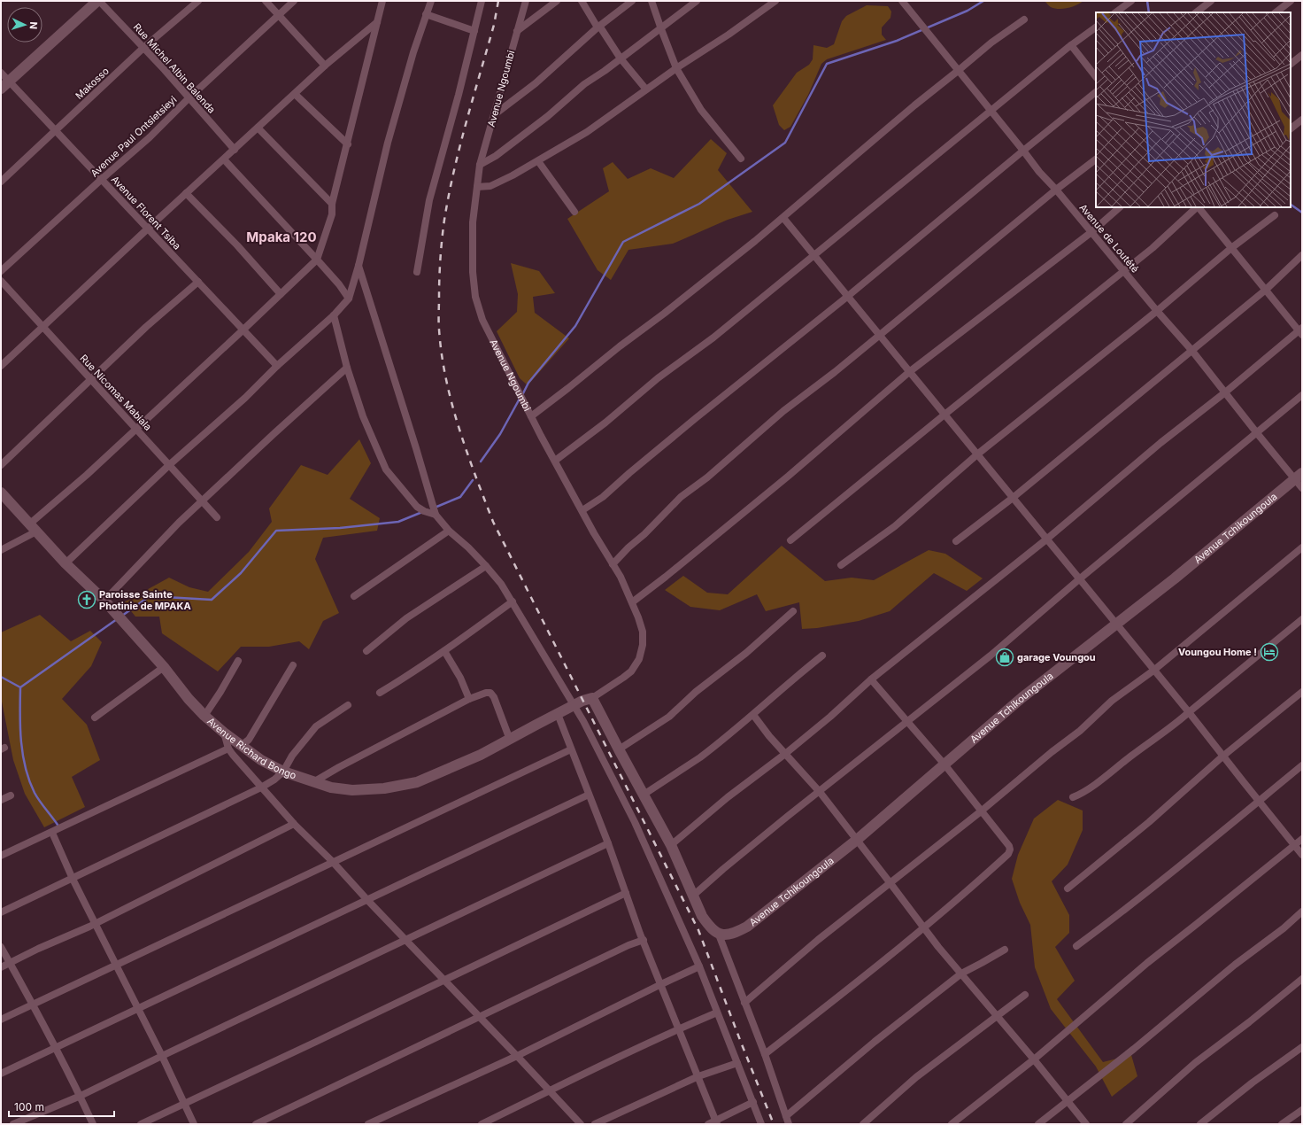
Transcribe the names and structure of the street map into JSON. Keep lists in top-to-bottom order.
{
  "streets": {
    "street": [
      "Rue Michel Albin Balenda",
      "Makosso",
      "Avenue Ngoumbi",
      "Avenue Paul Ontsietsieyi",
      "Avenue Florent Tsiba",
      "Avenue de Loutété",
      "Rue Nicomas Mabiala",
      "Avenue Tchikoungoula",
      "Avenue Richard Bongo"
    ]
  },
  "crossings": [
    ["Rue Michel Albin Balenda", "Makosso"],
    ["Rue Michel Albin Balenda", "Avenue Paul Ontsietsieyi"],
    ["Makosso", "Avenue Florent Tsiba"],
    ["Avenue Ngoumbi", "Avenue Richard Bongo"],
    ["Avenue Paul Ontsietsieyi", "Avenue Florent Tsiba"],
    ["Avenue de Loutété", "Avenue Tchikoungoula"]
  ],
  "districts": ["Mpaka 120"],
  "places": {
    "church": ["Paroisse Sainte Photinie de MPAKA"],
    "hotel": ["Voungou Home !"],
    "shop": ["garage Voungou"]
  },
  "scale_bar": "100 m",
  "north": "right"
}
